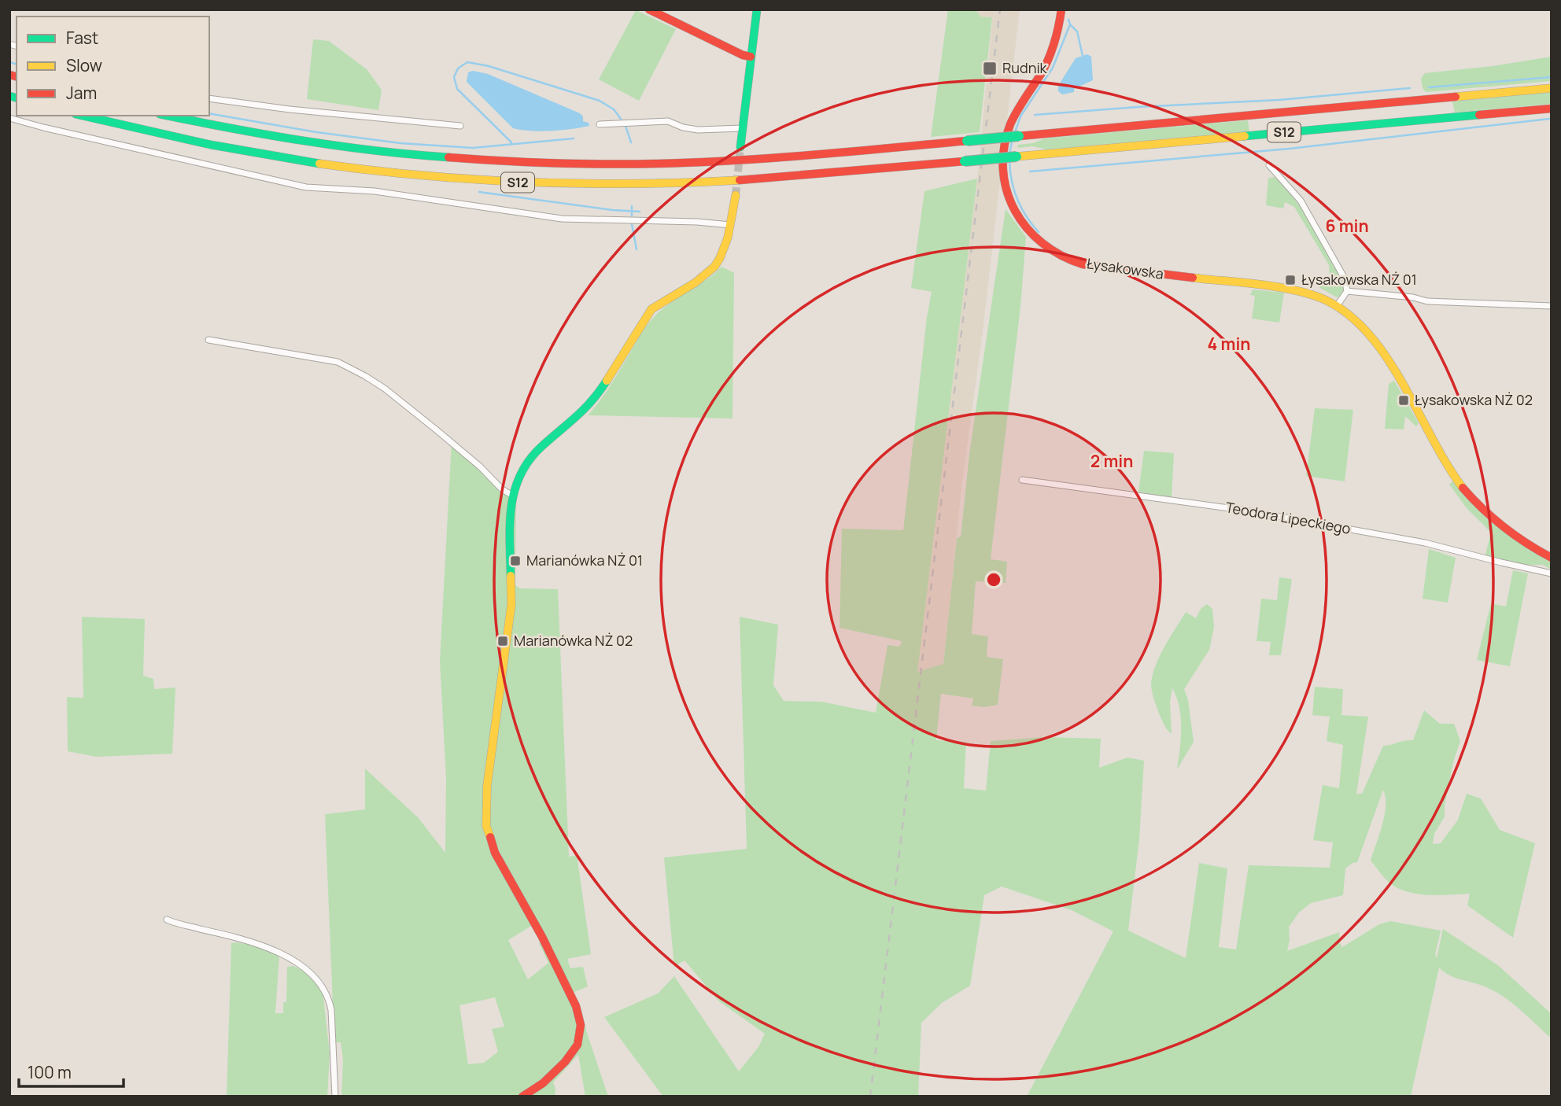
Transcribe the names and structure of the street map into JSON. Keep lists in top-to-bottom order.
{
  "streets": {
    "main road": ["S12", "Łysakowska"],
    "street": ["Teodora Lipeckiego"]
  },
  "places": {
    "transit": [
      "Rudnik",
      "Łysakowska NŻ 01",
      "Łysakowska NŻ 02",
      "Marianówka NŻ 01",
      "Marianówka NŻ 02"
    ]
  },
  "legend": ["Fast", "Slow", "Jam"],
  "scale_bar": "100 m",
  "rings": ["6 min", "4 min", "2 min"]
}
